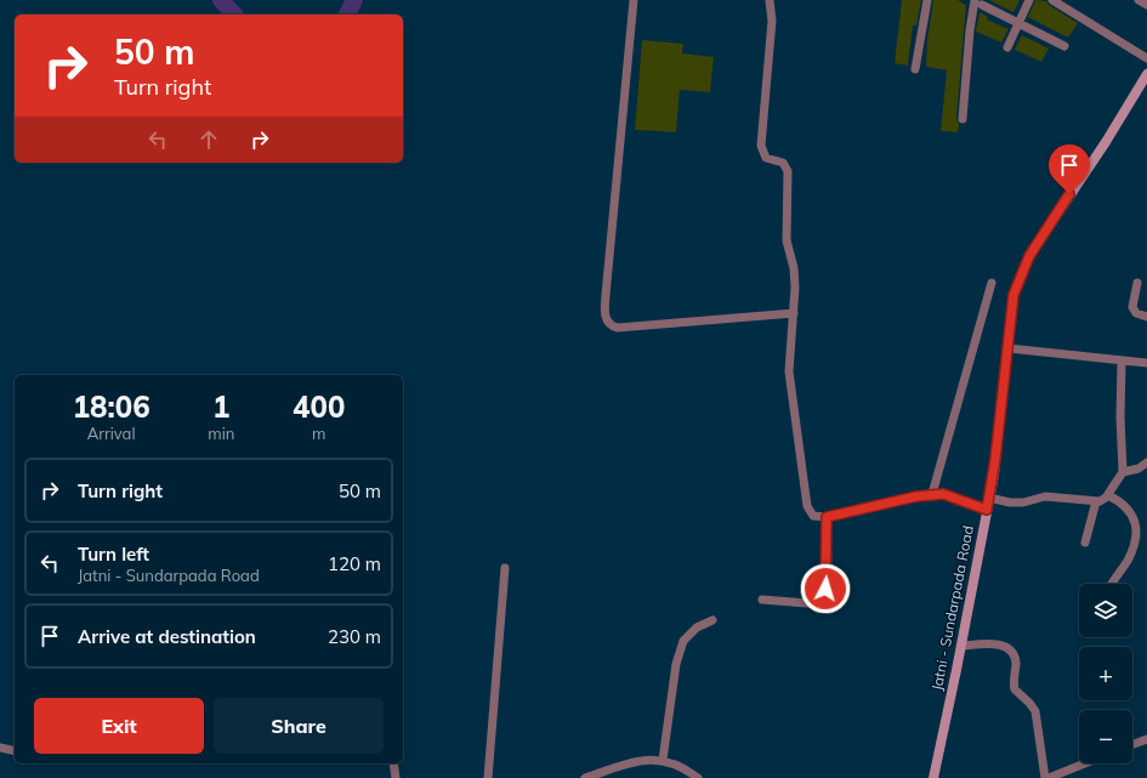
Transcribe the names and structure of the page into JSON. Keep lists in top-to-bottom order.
{
  "streets": {
    "main road": ["Jatni - Sundarpada Road"]
  },
  "page": {
    "turn": ["50 m", "Turn right"],
    "eta": [
      "18:06",
      "Arrival",
      "1",
      "min",
      "400",
      "m"
    ],
    "list": [
      {
        "name": "Turn right",
        "value": "50 m"
      },
      {
        "name": "Turn left",
        "note": "Jatni - Sundarpada Road",
        "value": "120 m"
      },
      {
        "name": "Arrive at destination",
        "value": "230 m"
      }
    ],
    "map_buttons": ["+", "−"],
    "buttons": ["Exit", "Share"]
  }
}
